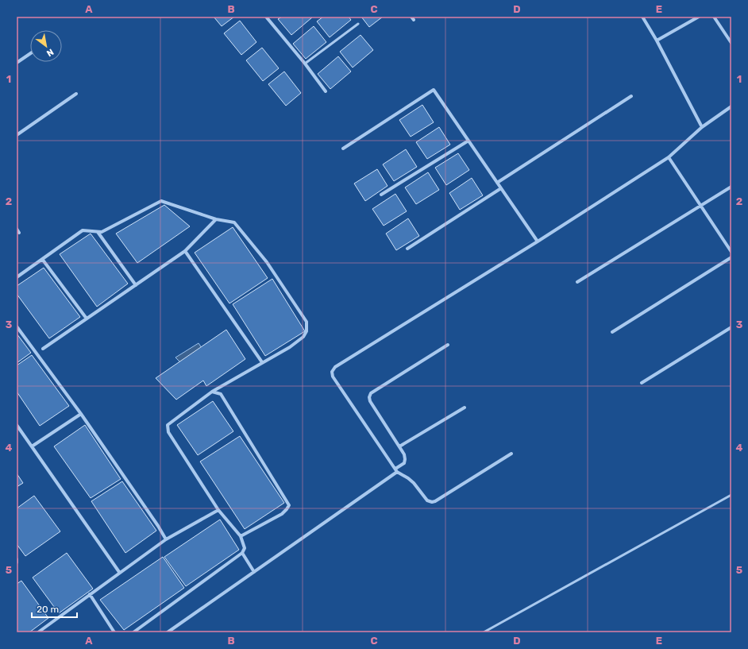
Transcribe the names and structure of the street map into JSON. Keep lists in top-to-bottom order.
{
  "scale_bar": "20 m",
  "north": "bottom right",
  "grid": {
    "columns": [
      "A",
      "B",
      "C",
      "D",
      "E"
    ],
    "rows": [
      "1",
      "2",
      "3",
      "4",
      "5"
    ]
  }
}
